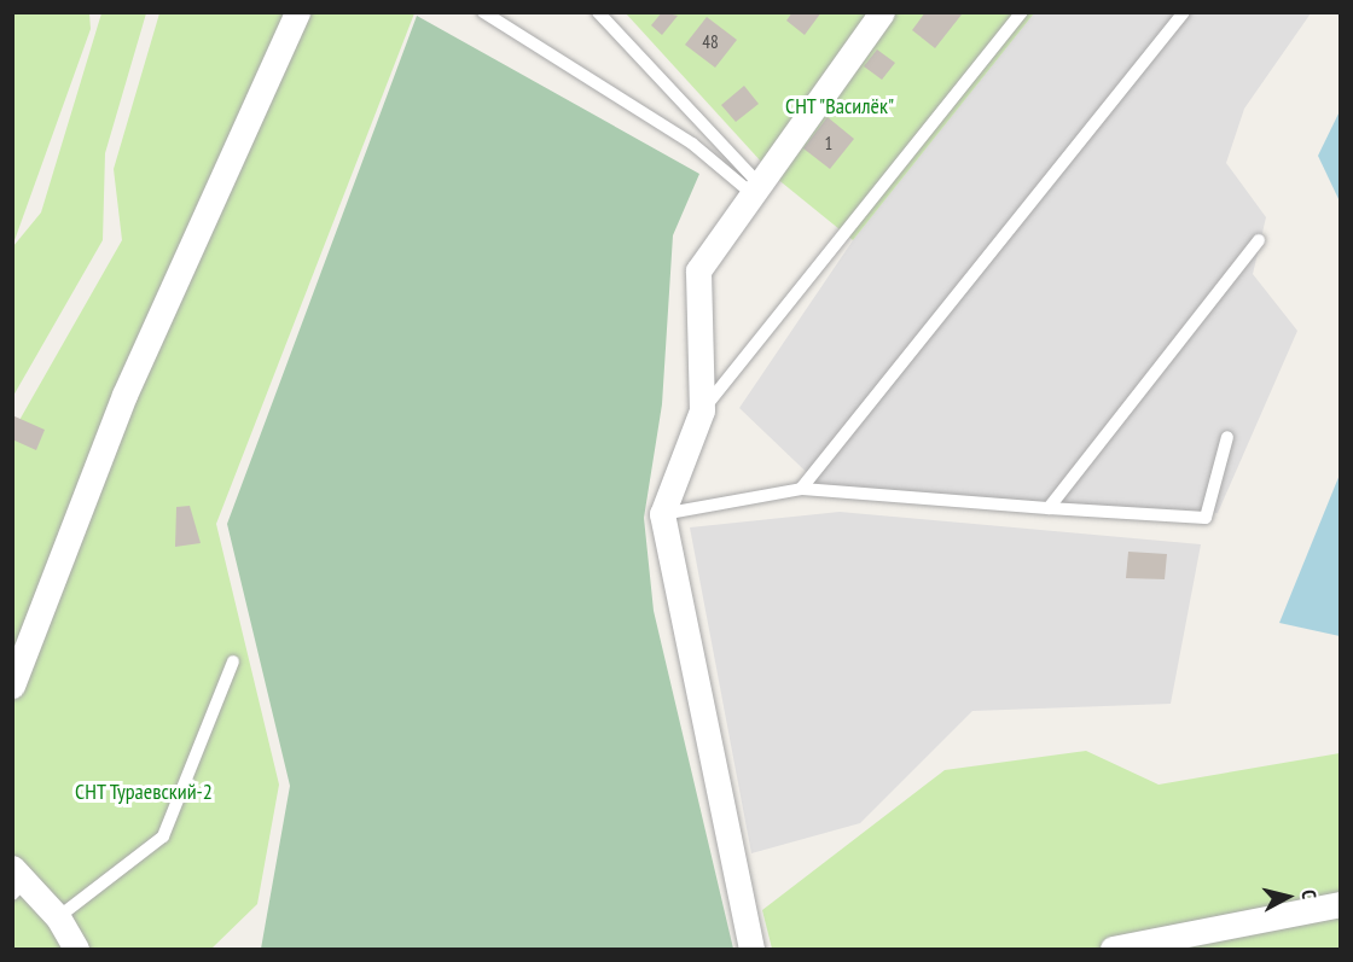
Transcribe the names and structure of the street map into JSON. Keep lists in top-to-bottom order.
{
  "parks": ["СНТ \"Василёк\"", "СНТ Тураевский-2"],
  "house_numbers": ["48", "1"],
  "north": "right"
}
